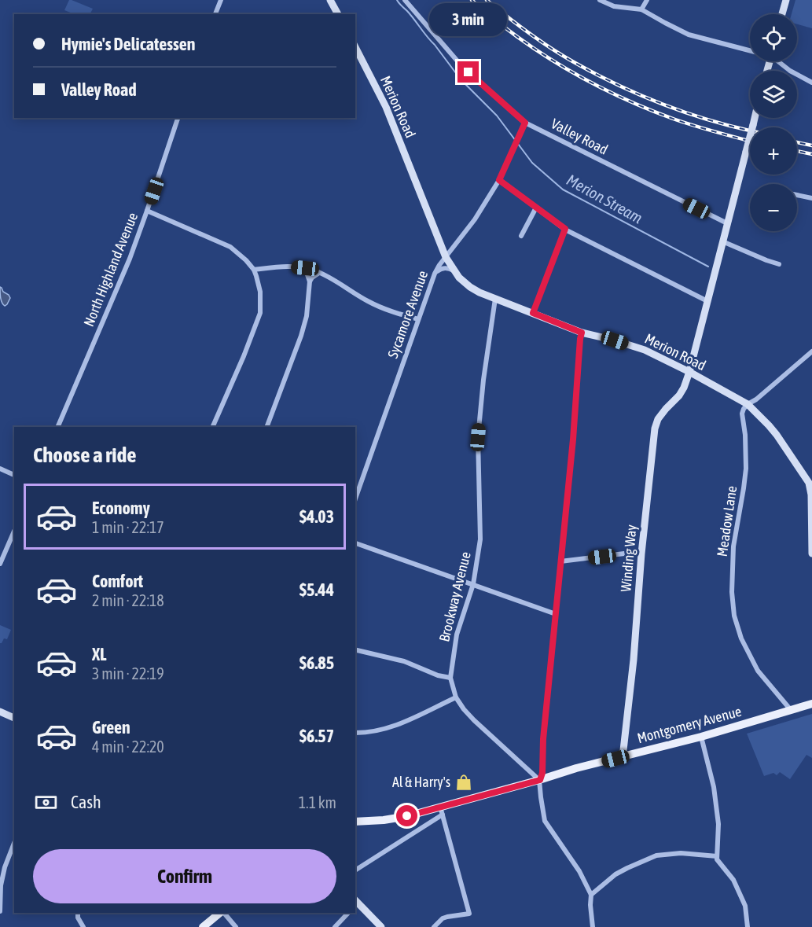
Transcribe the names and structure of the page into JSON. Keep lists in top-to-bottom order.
{
  "streets": {
    "main road": ["Montgomery Avenue"],
    "street": [
      "Merion Road",
      "Valley Road",
      "North Highland Avenue",
      "Sycamore Avenue",
      "Meadow Lane",
      "Winding Way",
      "Brookway Avenue"
    ]
  },
  "crossings": [
    ["Merion Road", "Sycamore Avenue"],
    ["Merion Road", "Meadow Lane"],
    ["Merion Road", "Winding Way"],
    ["Merion Road", "Brookway Avenue"],
    ["Valley Road", "Sycamore Avenue"],
    ["Valley Road", "Winding Way"],
    ["Meadow Lane", "Montgomery Avenue"],
    ["Winding Way", "Montgomery Avenue"],
    ["Brookway Avenue", "Montgomery Avenue"]
  ],
  "water": ["Merion Stream"],
  "places": {
    "shop": ["Al & Harry's"]
  },
  "page": {
    "bubble": "3 min",
    "map_buttons": ["+", "−"],
    "banner": ["Hymie's Delicatessen", "Valley Road"],
    "heading": "Choose a ride",
    "list": [
      {
        "name": "Economy",
        "note": "1 min · 22:17",
        "value": "$4.03"
      },
      {
        "name": "Comfort",
        "note": "2 min · 22:18",
        "value": "$5.44"
      },
      {
        "name": "XL",
        "note": "3 min · 22:19",
        "value": "$6.85"
      },
      {
        "name": "Green",
        "note": "4 min · 22:20",
        "value": "$6.57"
      }
    ],
    "pay": ["Cash", "1.1 km"],
    "buttons": "Confirm"
  }
}
